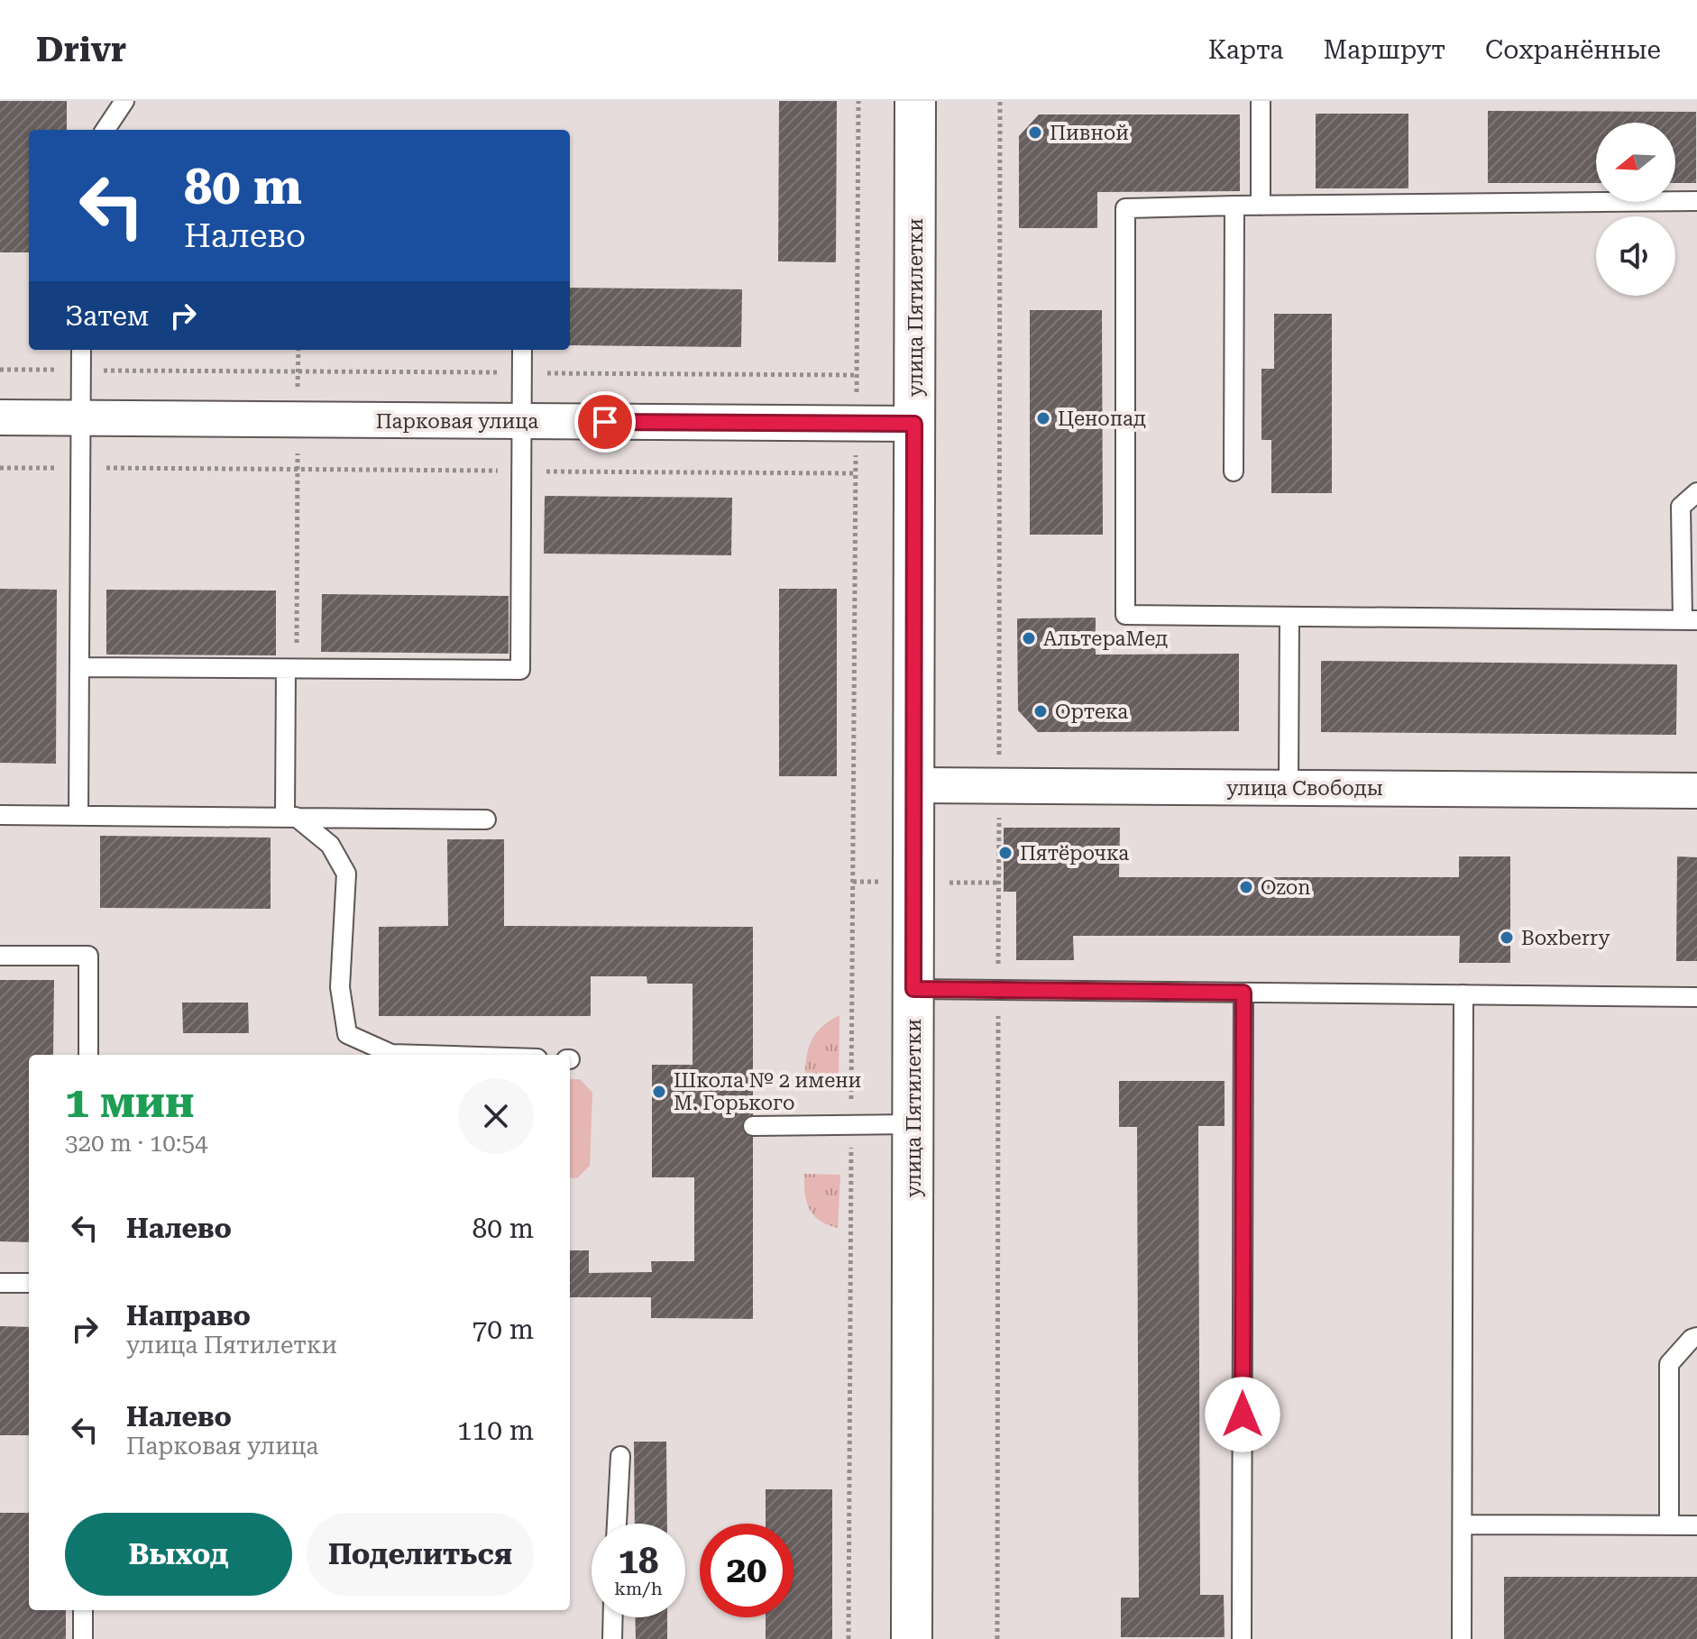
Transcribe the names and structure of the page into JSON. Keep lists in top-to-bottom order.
{
  "streets": {
    "main road": ["улица Пятилетки"],
    "street": ["Парковая улица", "улица Свободы"]
  },
  "crossings": [
    ["улица Пятилетки", "Парковая улица"],
    ["улица Пятилетки", "улица Свободы"]
  ],
  "places": [
    "Пивной",
    "Ценопад",
    "АльтераМед",
    "Ортека",
    "Пятёрочка",
    "Ozon",
    "Boxberry",
    "Школа № 2 имени М. Горького"
  ],
  "north": "left",
  "page": {
    "header": "Drivr",
    "nav": ["Карта", "Маршрут", "Сохранённые"],
    "turn": ["80 m", "Налево"],
    "then": "Затем",
    "heading": ["1 мин", "320 m · 10:54"],
    "list": [
      {
        "name": "Налево",
        "value": "80 m"
      },
      {
        "name": "Направо",
        "note": "улица Пятилетки",
        "value": "70 m"
      },
      {
        "name": "Налево",
        "note": "Парковая улица",
        "value": "110 m"
      }
    ],
    "buttons": ["Выход", "Поделиться"],
    "speed": "18 km/h",
    "limit": "20"
  }
}
